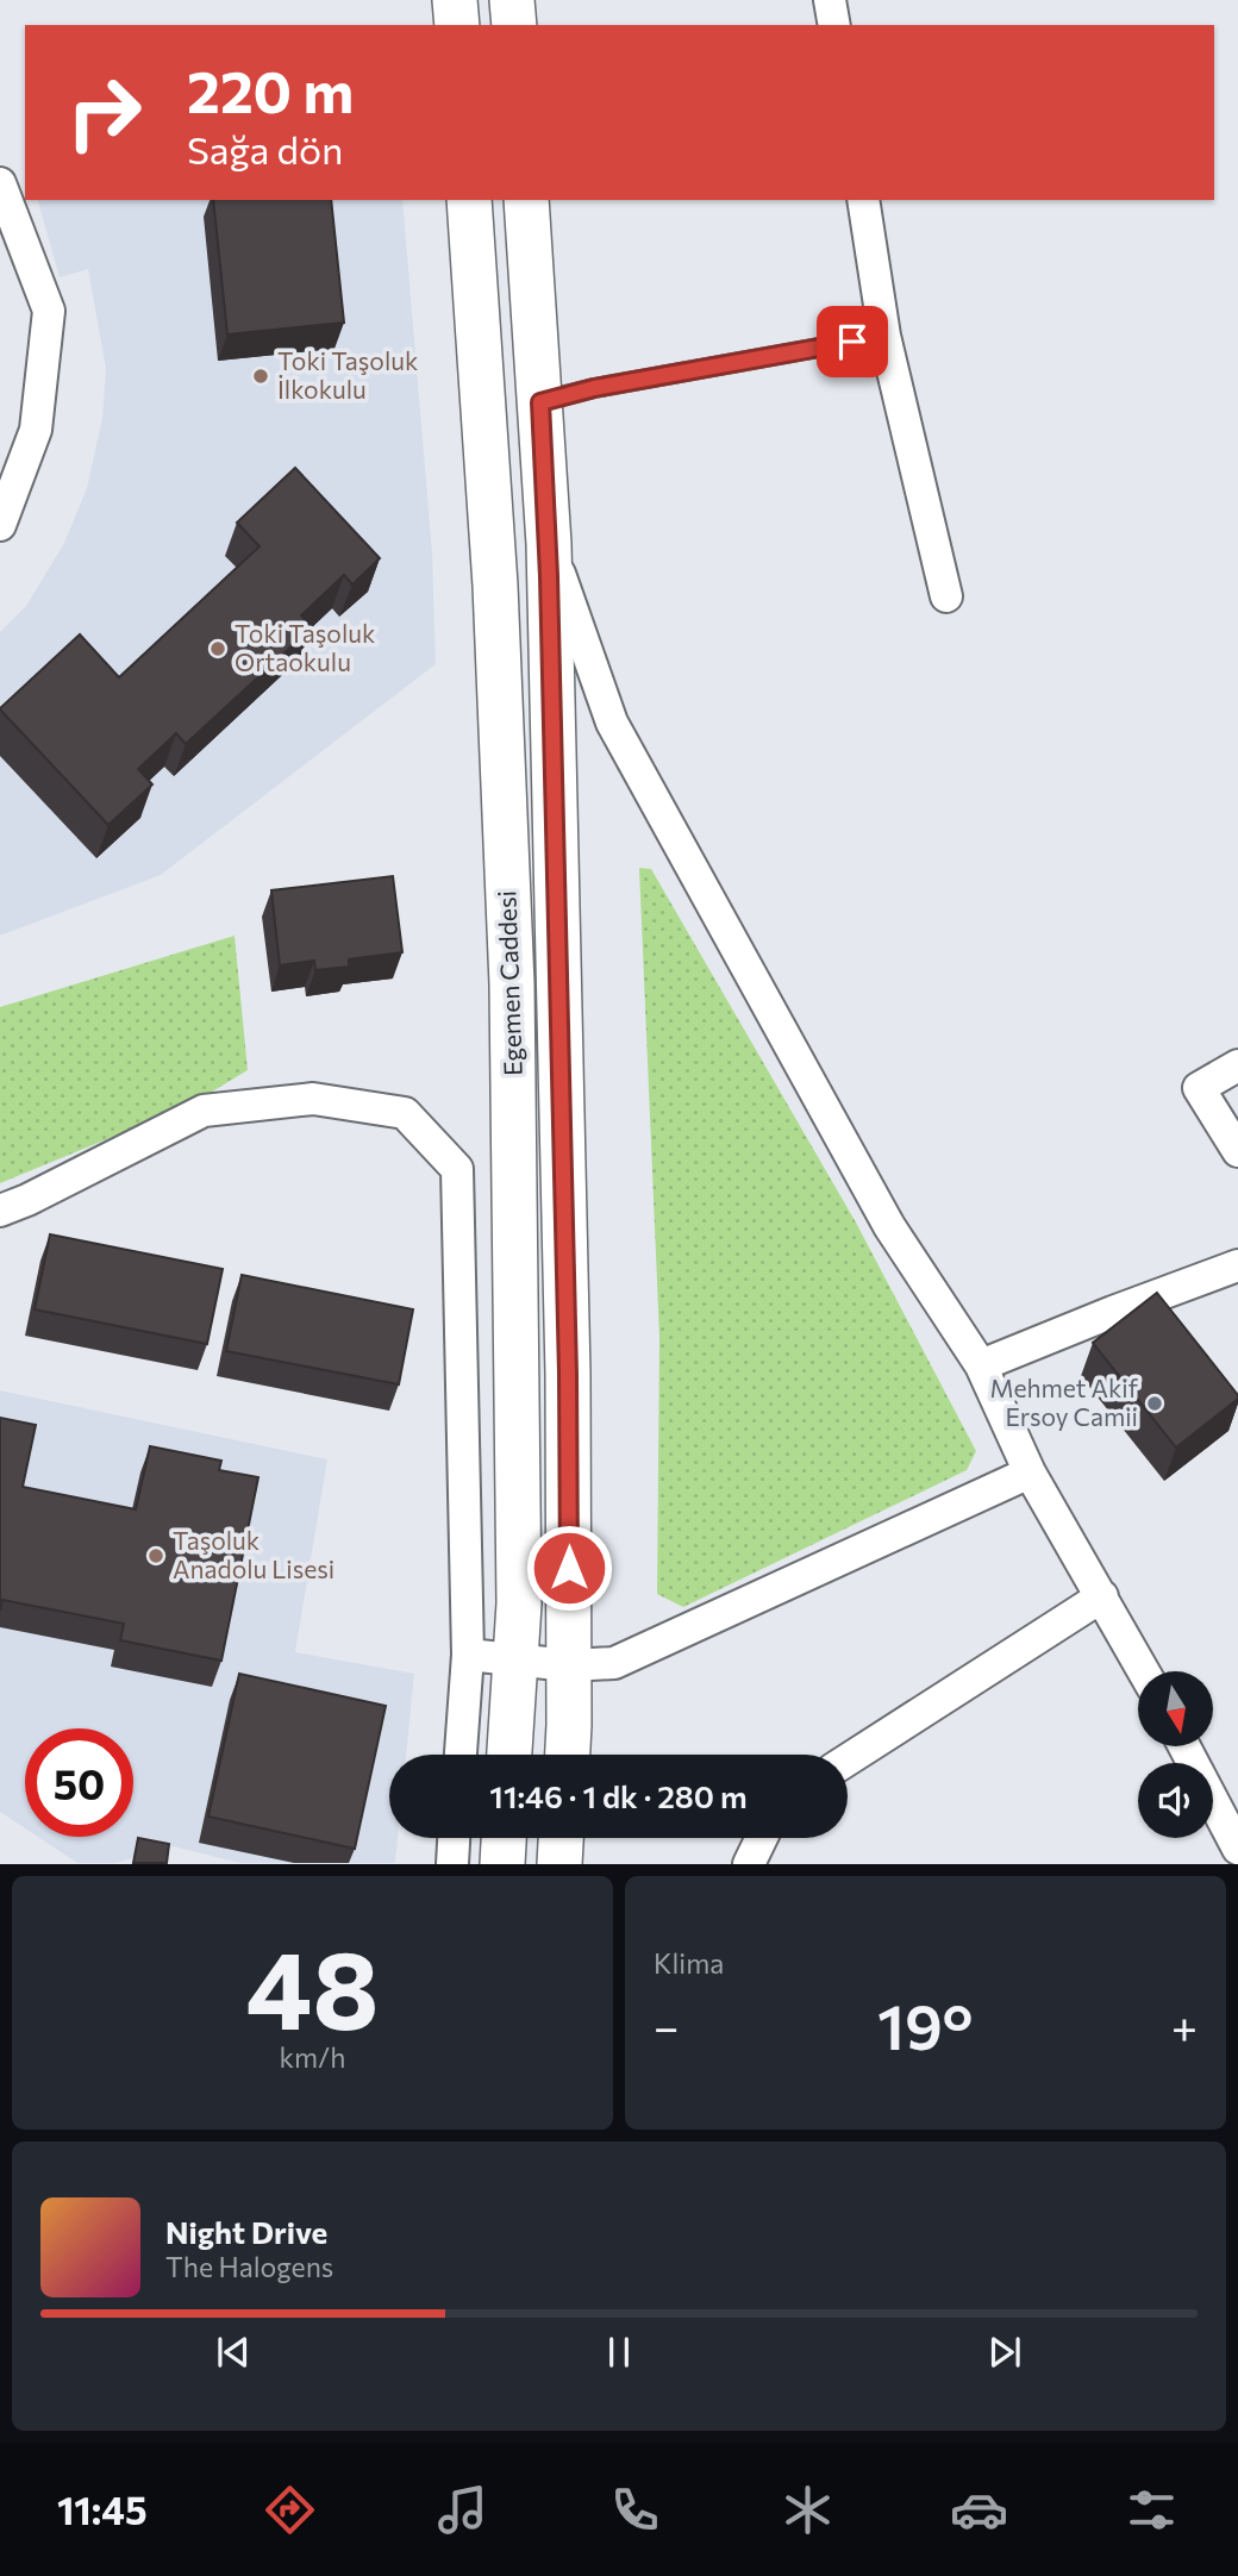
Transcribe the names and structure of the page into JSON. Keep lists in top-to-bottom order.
{
  "streets": {
    "main road": ["Egemen Caddesi"]
  },
  "places": [
    "Toki Taşoluk İlkokulu",
    "Toki Taşoluk Ortaokulu",
    "Mehmet Akif Ersoy Camii",
    "Taşoluk Anadolu Lisesi"
  ],
  "north": "bottom",
  "page": {
    "turn": ["220 m", "Sağa dön"],
    "limit": "50",
    "trip": "11:46 · 1 dk · 280 m",
    "tile": [
      ["48", "km/h"],
      "Klima"
    ],
    "heat": ["−", "19°", "+"],
    "song": ["Night Drive", "The Halogens"],
    "tabs": "11:45"
  }
}
